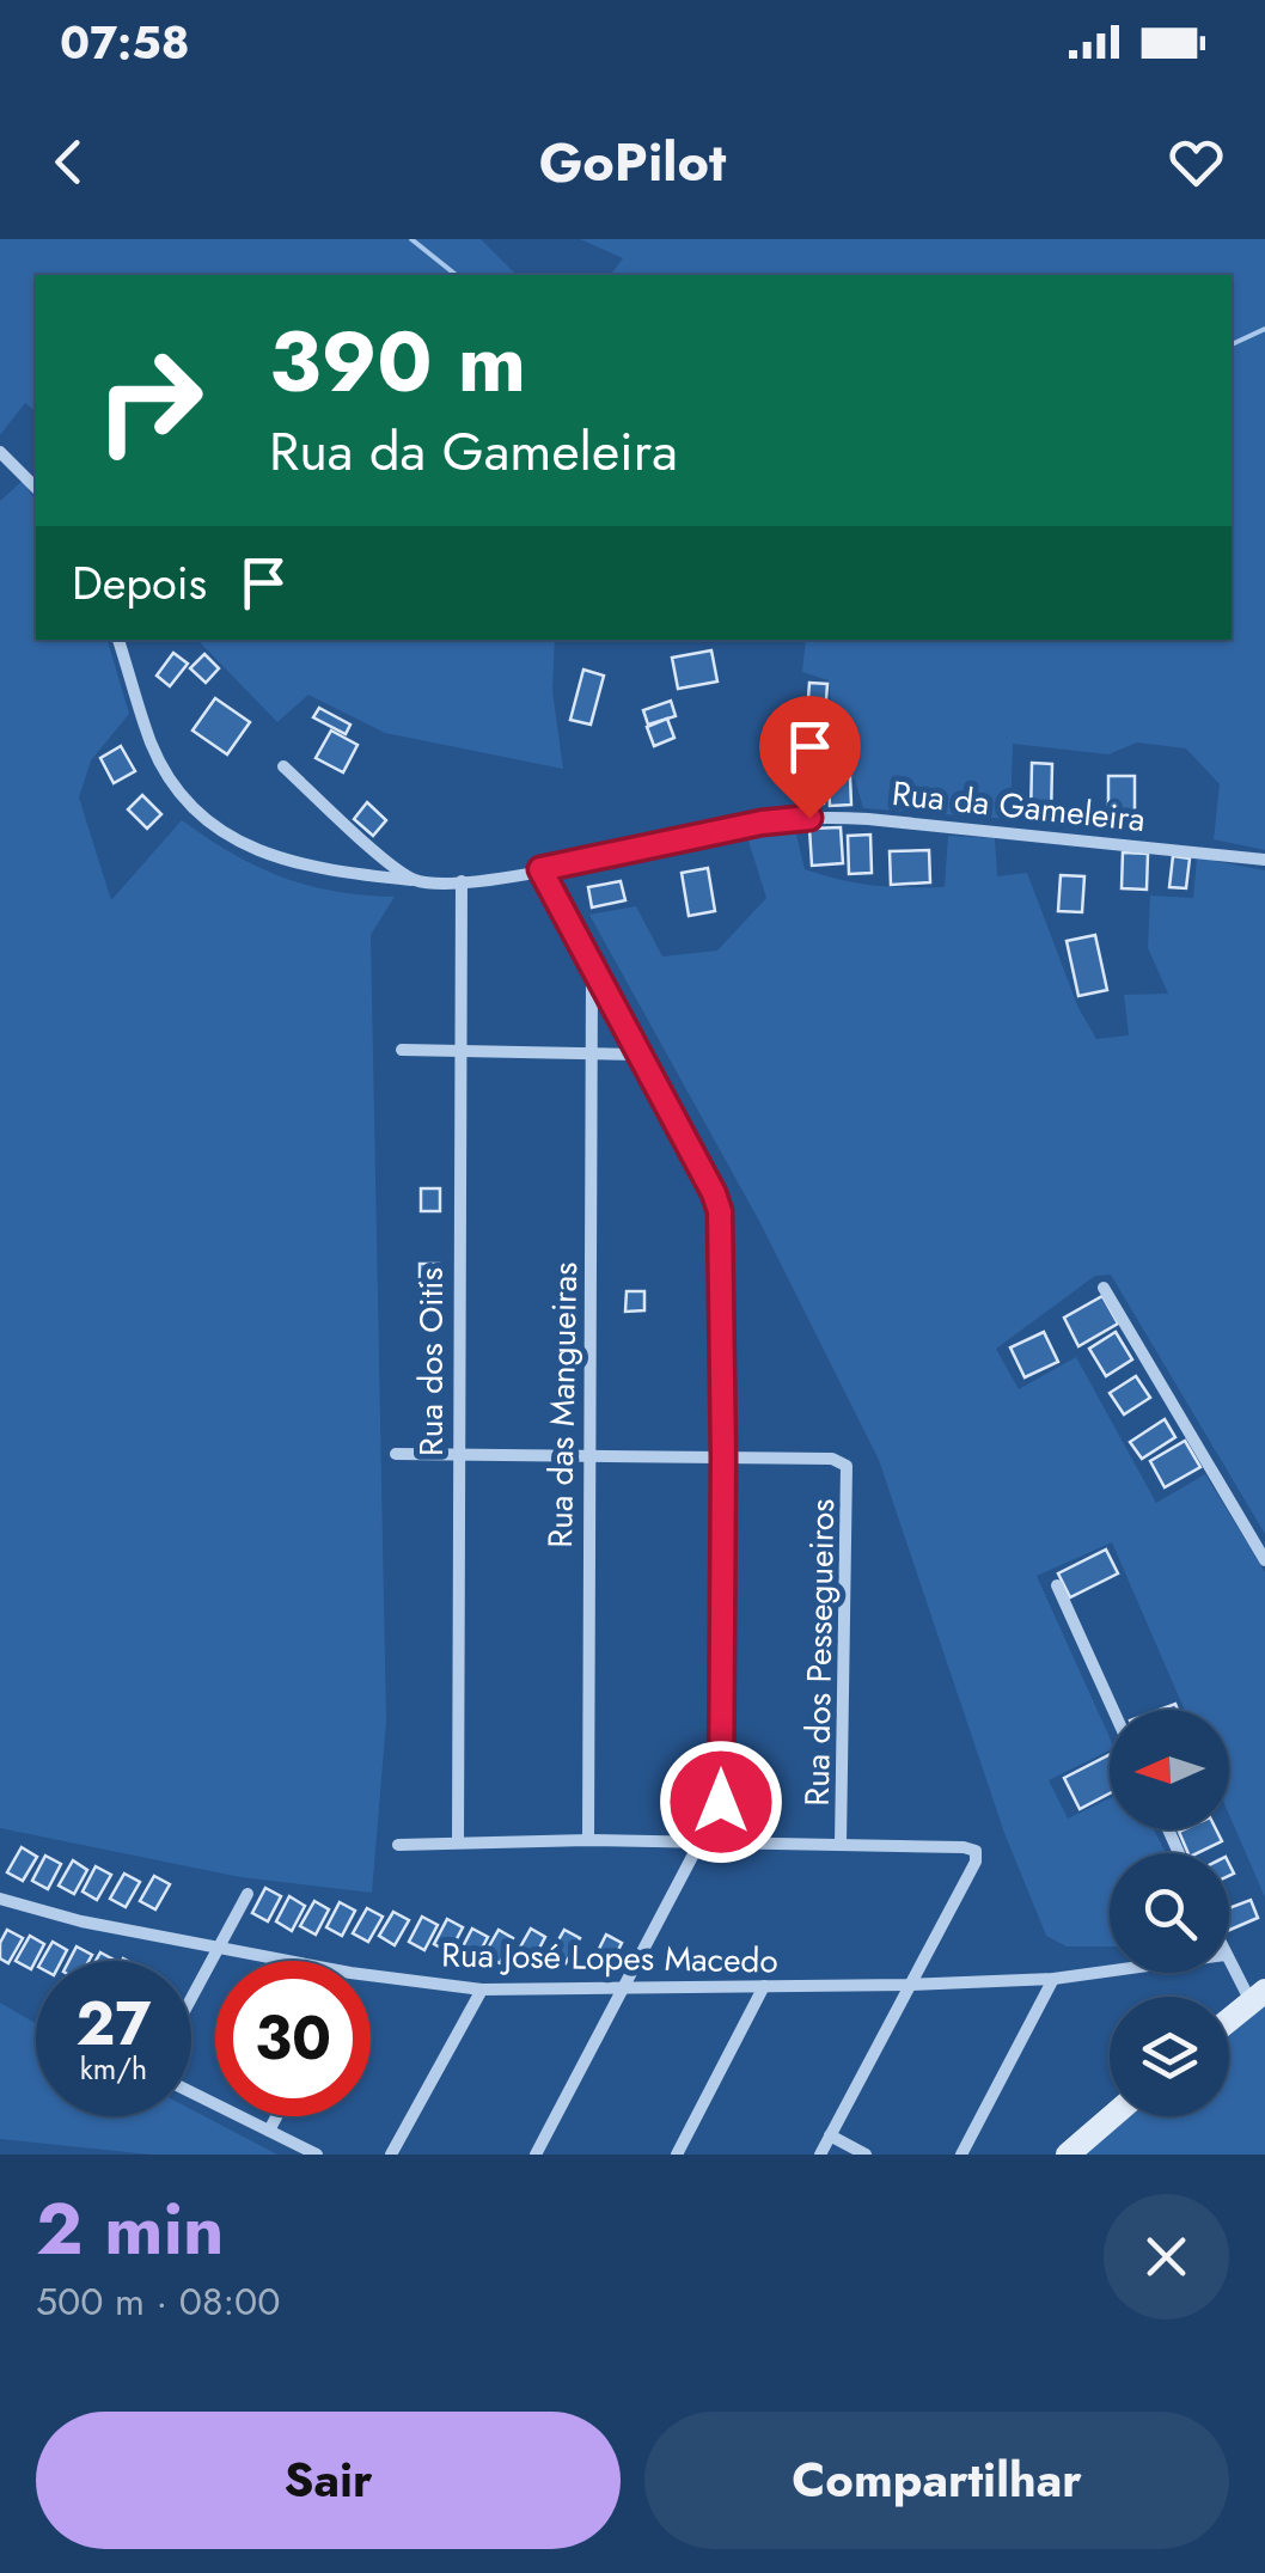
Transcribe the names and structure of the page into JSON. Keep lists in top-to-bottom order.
{
  "streets": {
    "street": [
      "Rua da Gameleira",
      "Rua dos Oitis",
      "Rua das Mangueiras",
      "Rua dos Pessegueiros",
      "Rua José Lopes Macedo"
    ]
  },
  "crossings": [
    ["Rua da Gameleira", "Rua dos Oitis"]
  ],
  "north": "left",
  "page": {
    "status": "07:58",
    "header": "GoPilot",
    "turn": ["390 m", "Rua da Gameleira"],
    "then": "Depois",
    "speed": "27 km/h",
    "limit": "30",
    "heading": ["2 min", "500 m · 08:00"],
    "buttons": ["Sair", "Compartilhar"]
  }
}
